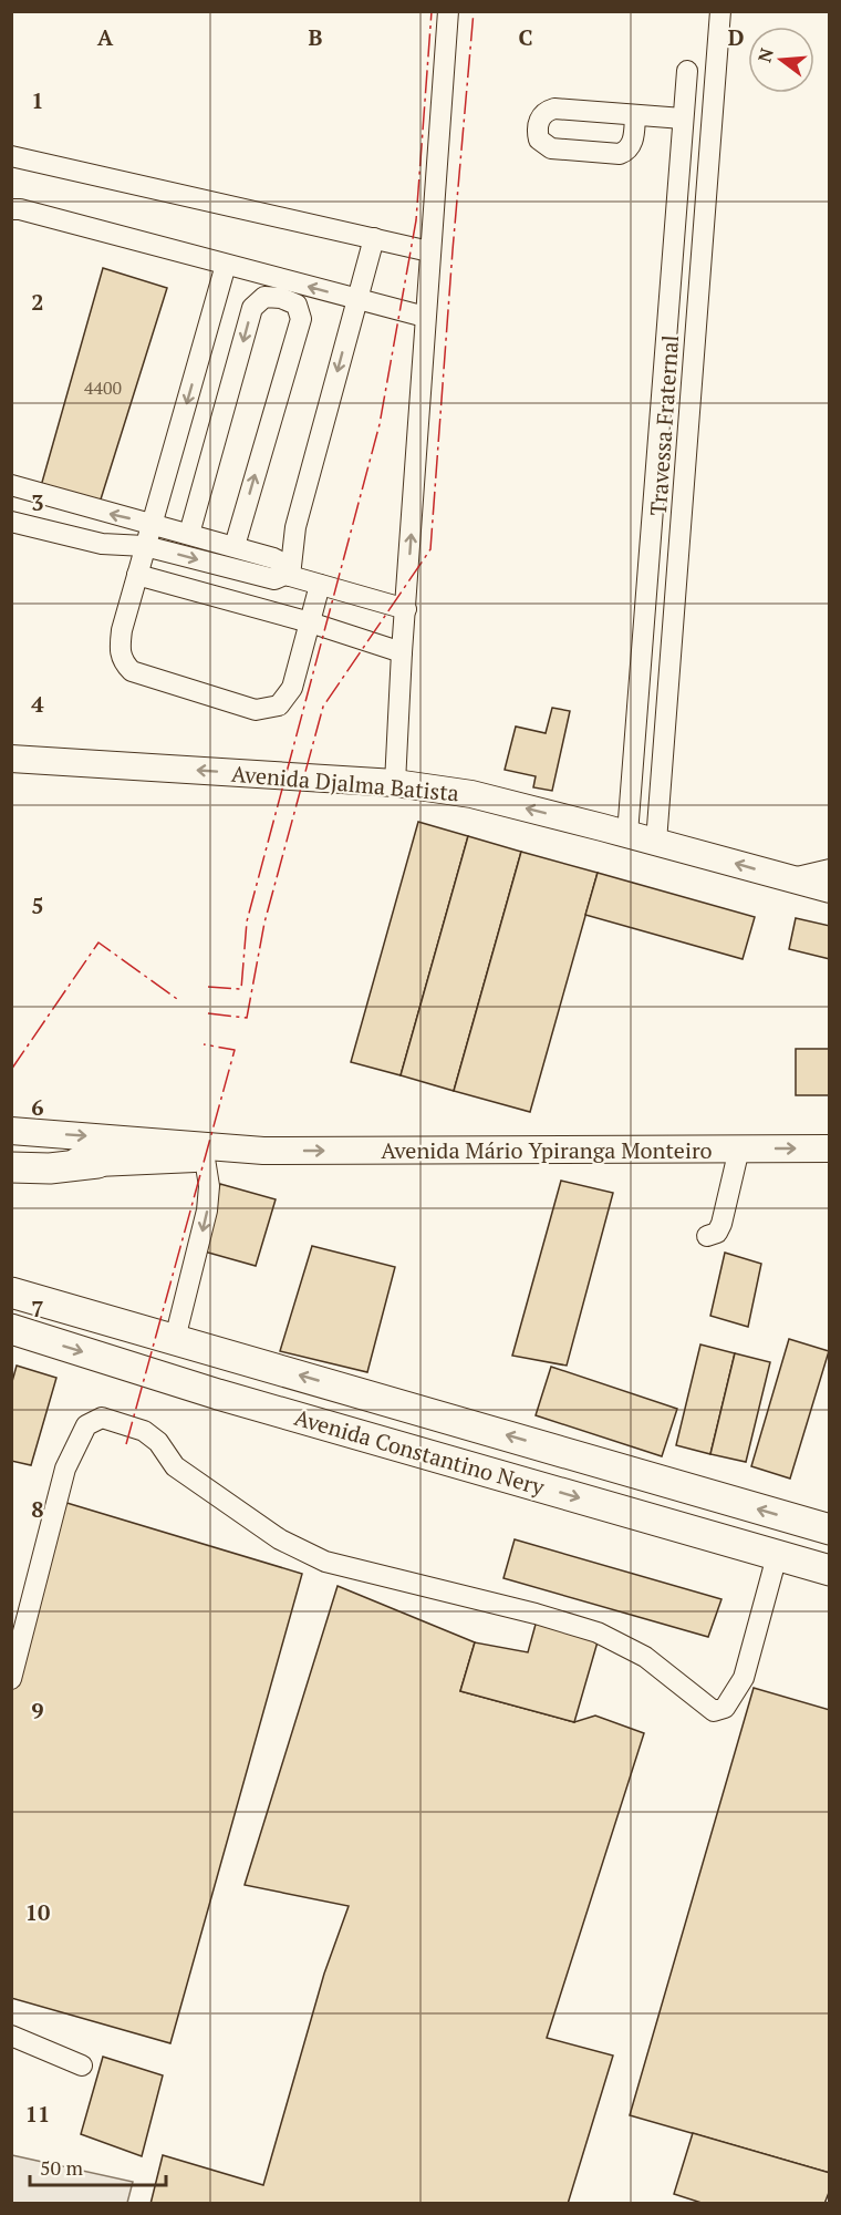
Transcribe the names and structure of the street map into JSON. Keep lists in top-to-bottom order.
{
  "streets": {
    "highway": ["Avenida Constantino Nery"],
    "main road": ["Avenida Djalma Batista", "Avenida Mário Ypiranga Monteiro"],
    "street": ["Travessa Fraternal"]
  },
  "crossings": [
    ["Travessa Fraternal", "Avenida Djalma Batista"]
  ],
  "one_way": ["Avenida Djalma Batista", "Avenida Mário Ypiranga Monteiro"],
  "house_numbers": ["4400"],
  "scale_bar": "50 m",
  "north": "left",
  "grid": {
    "columns": [
      "A",
      "B",
      "C",
      "D"
    ],
    "rows": [
      "1",
      "2",
      "3",
      "4",
      "5",
      "6",
      "7",
      "8",
      "9",
      "10",
      "11"
    ]
  }
}
